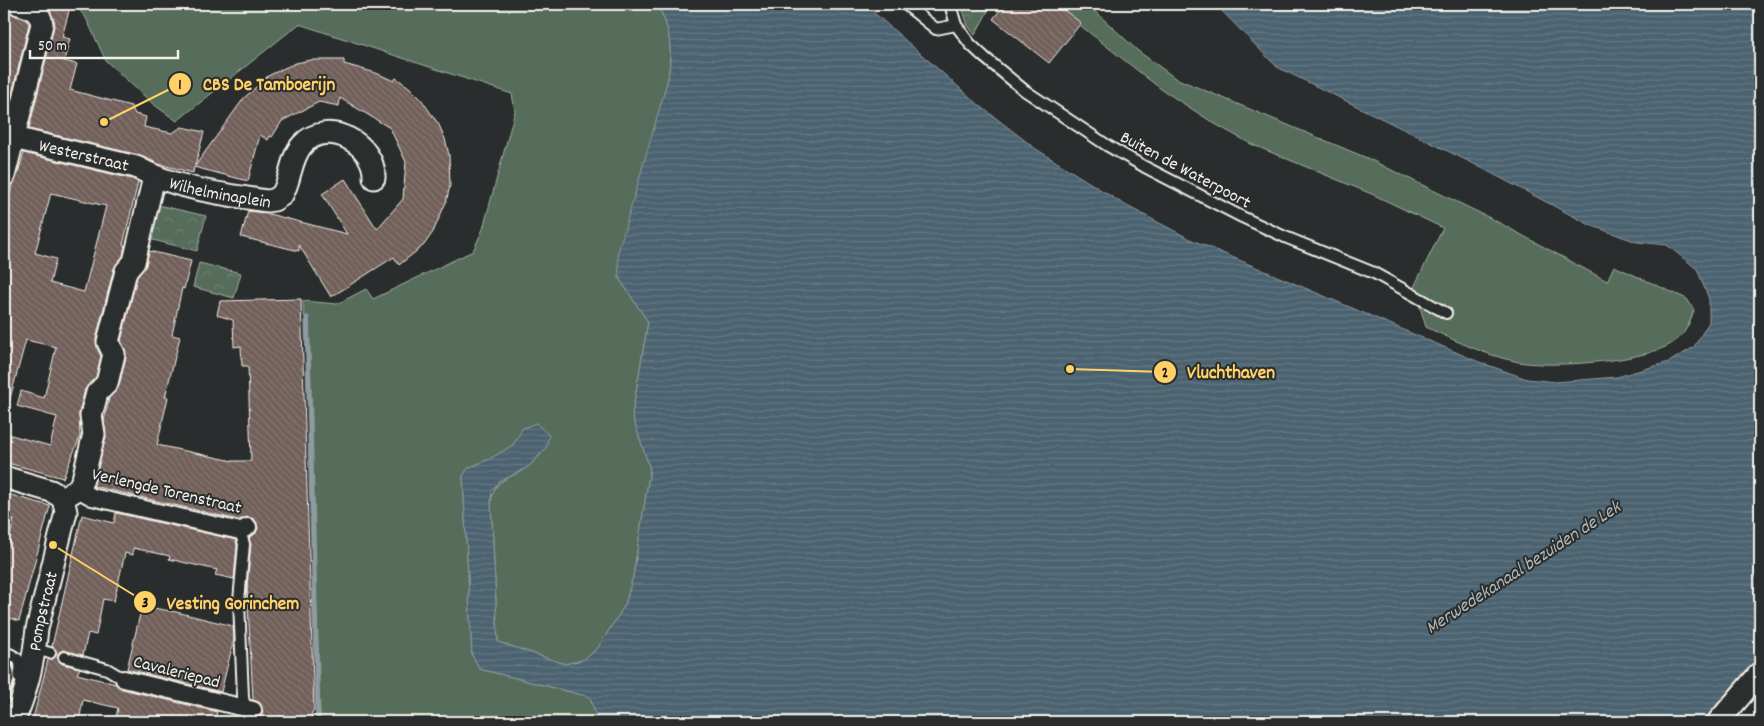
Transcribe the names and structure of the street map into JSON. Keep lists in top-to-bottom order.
{
  "streets": {
    "street": [
      "Westerstraat",
      "Wilhelminaplein",
      "Verlengde Torenstraat",
      "Pompstraat",
      "Cavaleriepad"
    ],
    "lane": ["Buiten de Waterpoort"]
  },
  "crossings": [
    ["Westerstraat", "Wilhelminaplein"],
    ["Verlengde Torenstraat", "Pompstraat"]
  ],
  "water": ["Merwedekanaal bezuiden de Lek"],
  "places": ["CBS De Tamboerijn", "Vluchthaven", "Vesting Gorinchem"],
  "scale_bar": "50 m"
}
